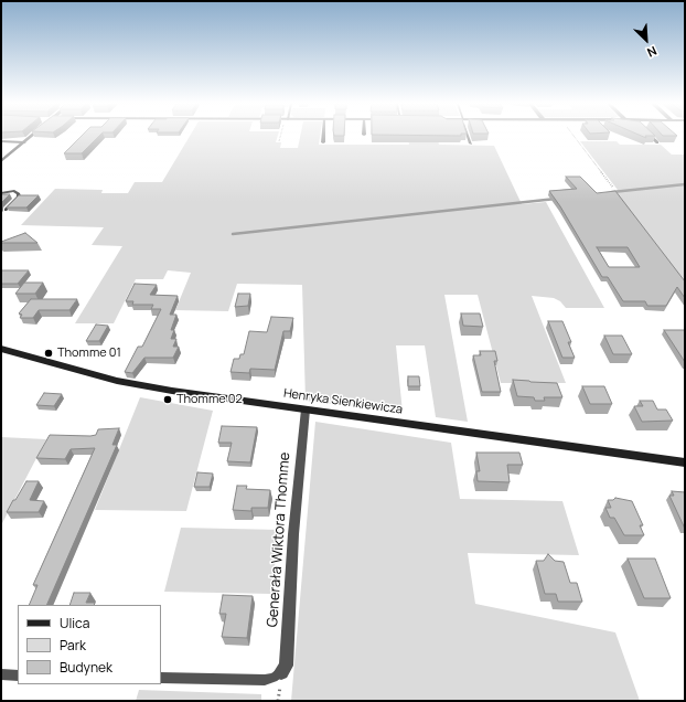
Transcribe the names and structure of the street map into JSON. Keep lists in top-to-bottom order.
{
  "streets": {
    "street": ["Henryka Sienkiewicza", "Generała Wiktora Thomme"]
  },
  "crossings": [
    ["Henryka Sienkiewicza", "Generała Wiktora Thomme"]
  ],
  "places": ["Thomme 01", "Thomme 02"],
  "legend": ["Ulica", "Park", "Budynek"],
  "north": "bottom right"
}
